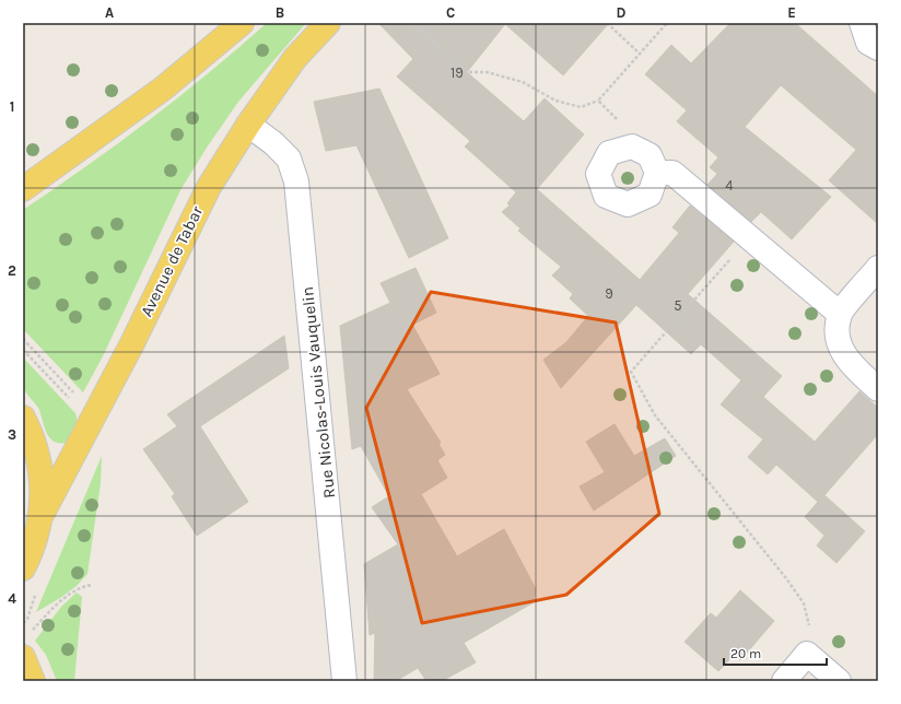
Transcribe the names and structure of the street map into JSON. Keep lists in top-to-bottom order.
{
  "streets": {
    "main road": ["Avenue de Tabar"],
    "street": ["Rue Nicolas-Louis Vauquelin"]
  },
  "crossings": [
    ["Avenue de Tabar", "Rue Nicolas-Louis Vauquelin"]
  ],
  "house_numbers": [
    "19",
    "4",
    "9",
    "5"
  ],
  "scale_bar": "20 m",
  "grid": {
    "columns": [
      "A",
      "B",
      "C",
      "D",
      "E"
    ],
    "rows": [
      "1",
      "2",
      "3",
      "4"
    ]
  }
}
